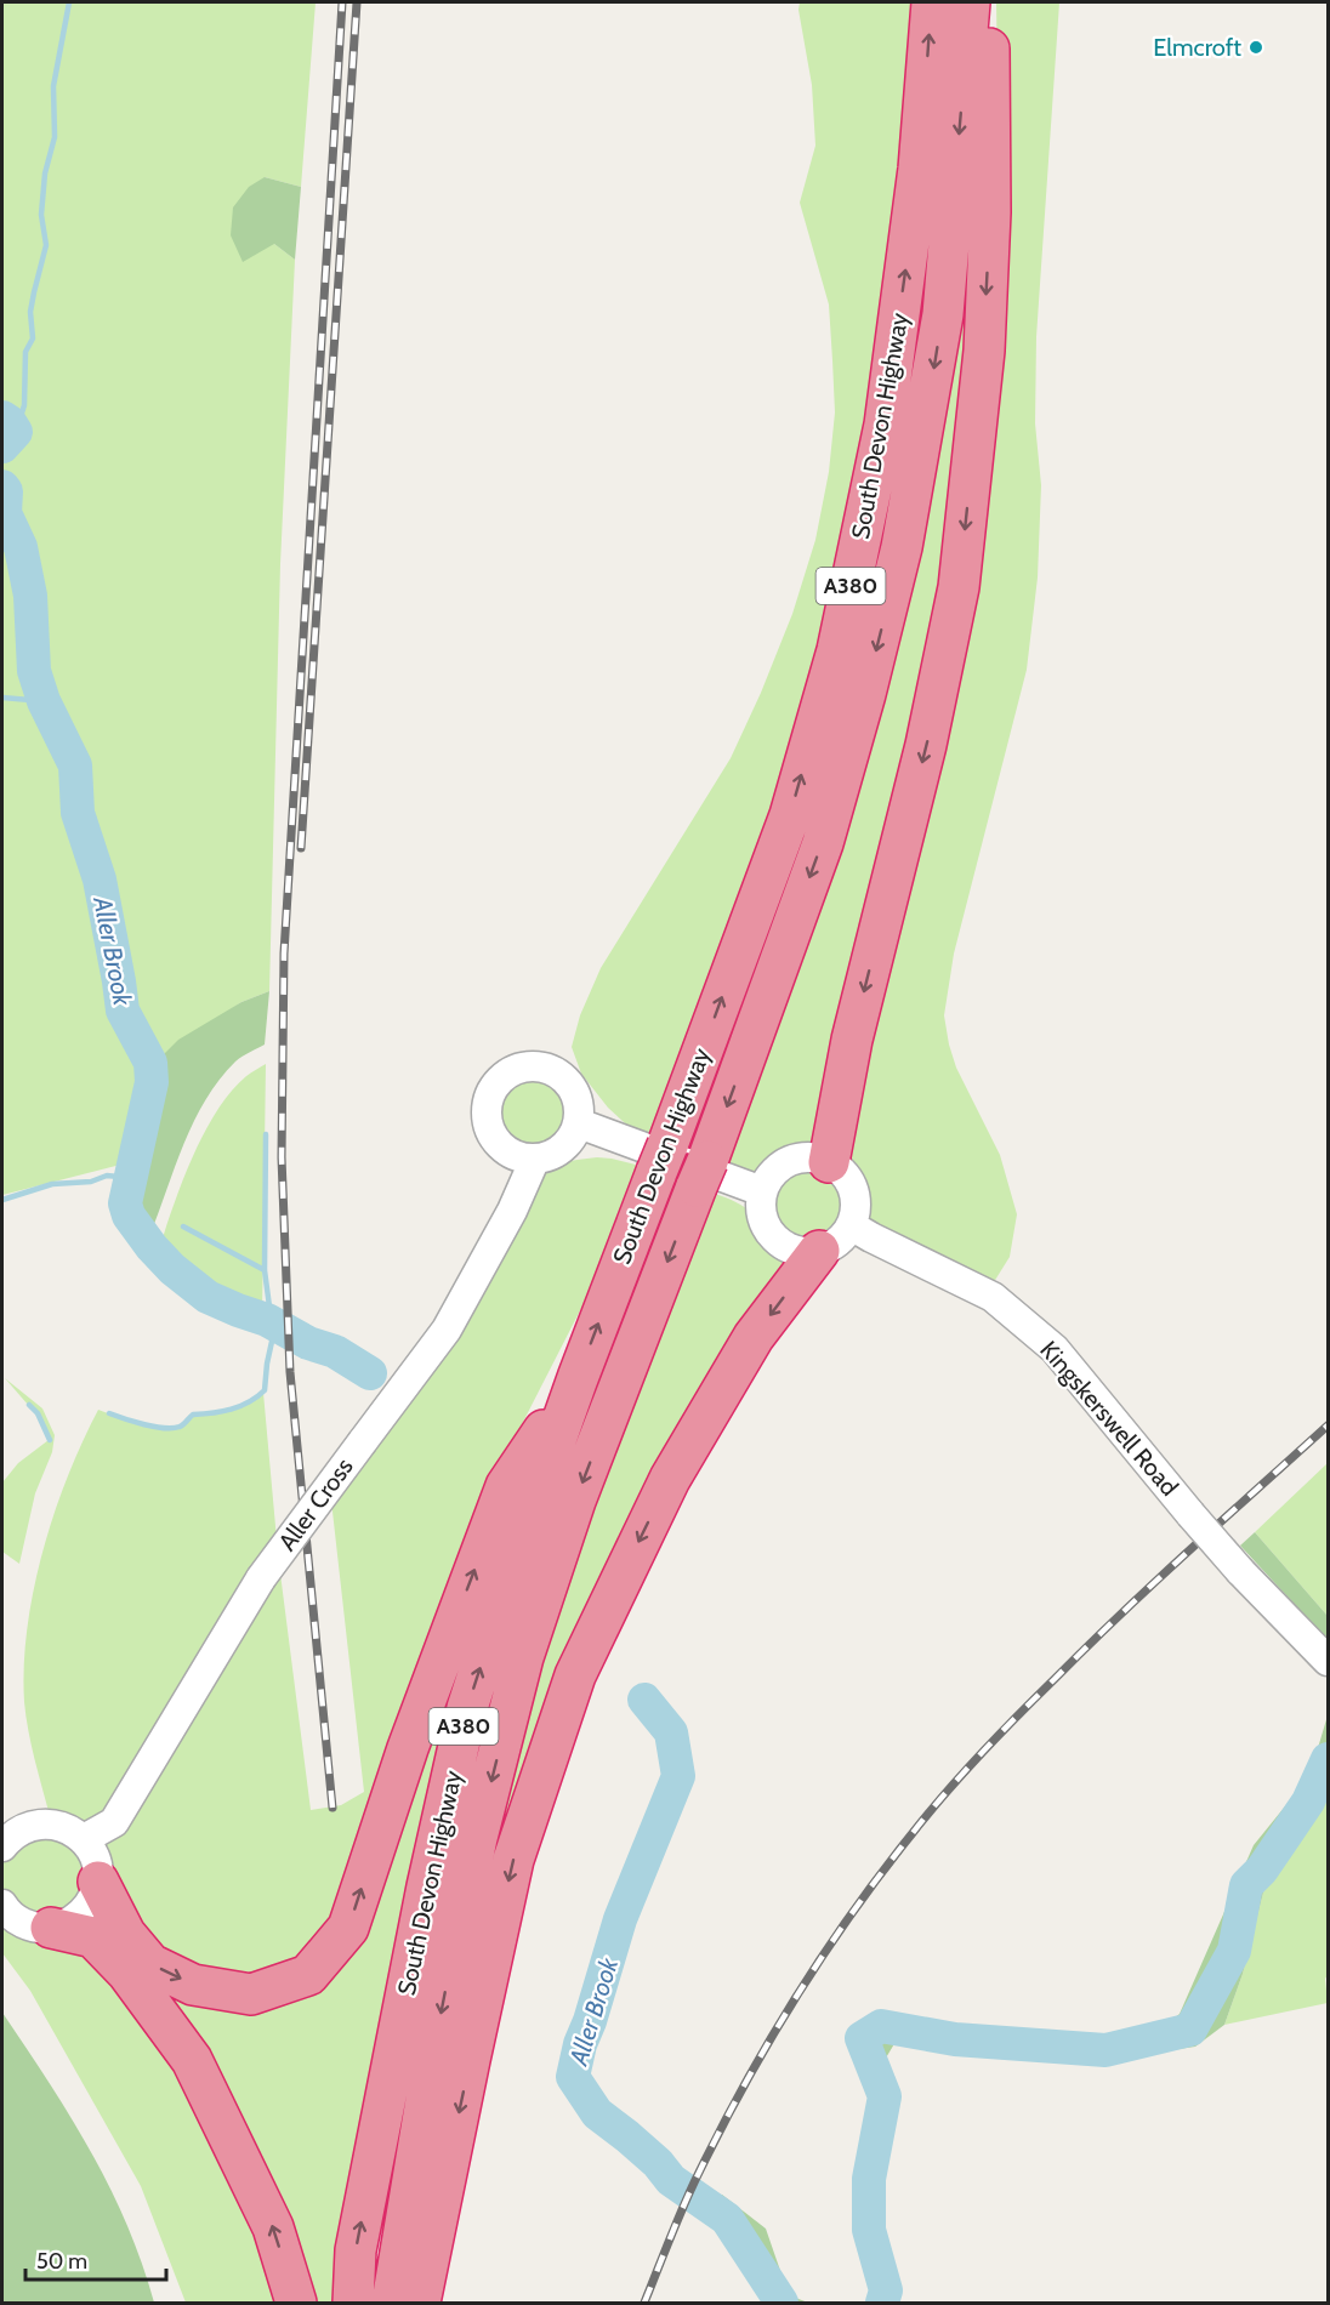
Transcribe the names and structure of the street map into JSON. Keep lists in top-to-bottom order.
{
  "streets": {
    "highway": ["South Devon Highway", "A380"],
    "street": ["Kingskerswell Road", "Aller Cross"]
  },
  "crossings": [
    ["South Devon Highway", "A380"]
  ],
  "water": ["Aller Brook"],
  "places": ["Elmcroft"],
  "scale_bar": "50 m"
}
